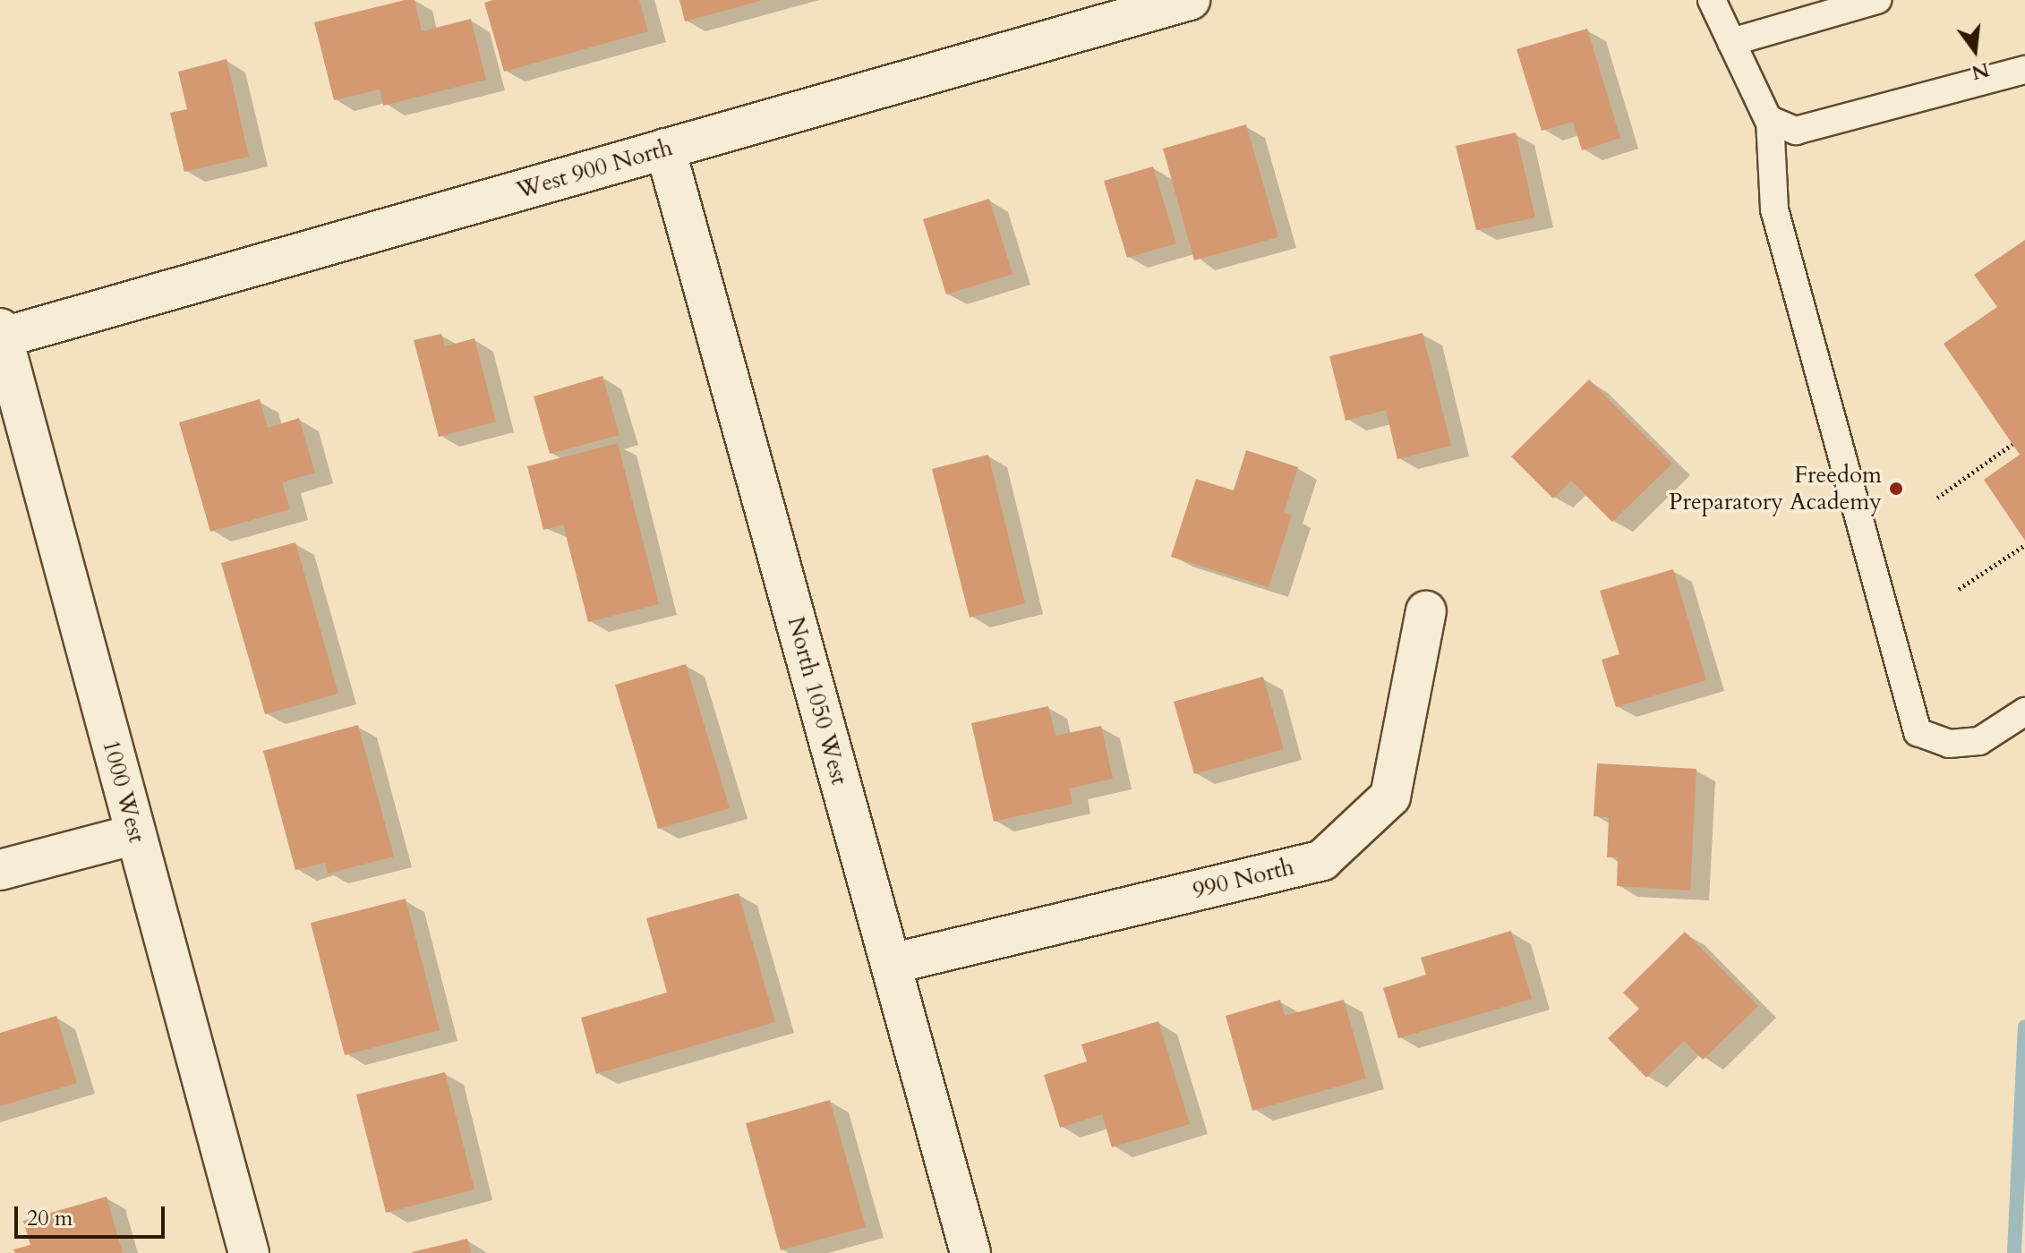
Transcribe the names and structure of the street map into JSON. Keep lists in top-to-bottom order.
{
  "streets": {
    "street": [
      "West 900 North",
      "North 1050 West",
      "1000 West",
      "990 North"
    ]
  },
  "crossings": [
    ["West 900 North", "North 1050 West"],
    ["West 900 North", "1000 West"],
    ["North 1050 West", "990 North"]
  ],
  "places": ["Freedom Preparatory Academy"],
  "scale_bar": "20 m",
  "north": "bottom"
}
